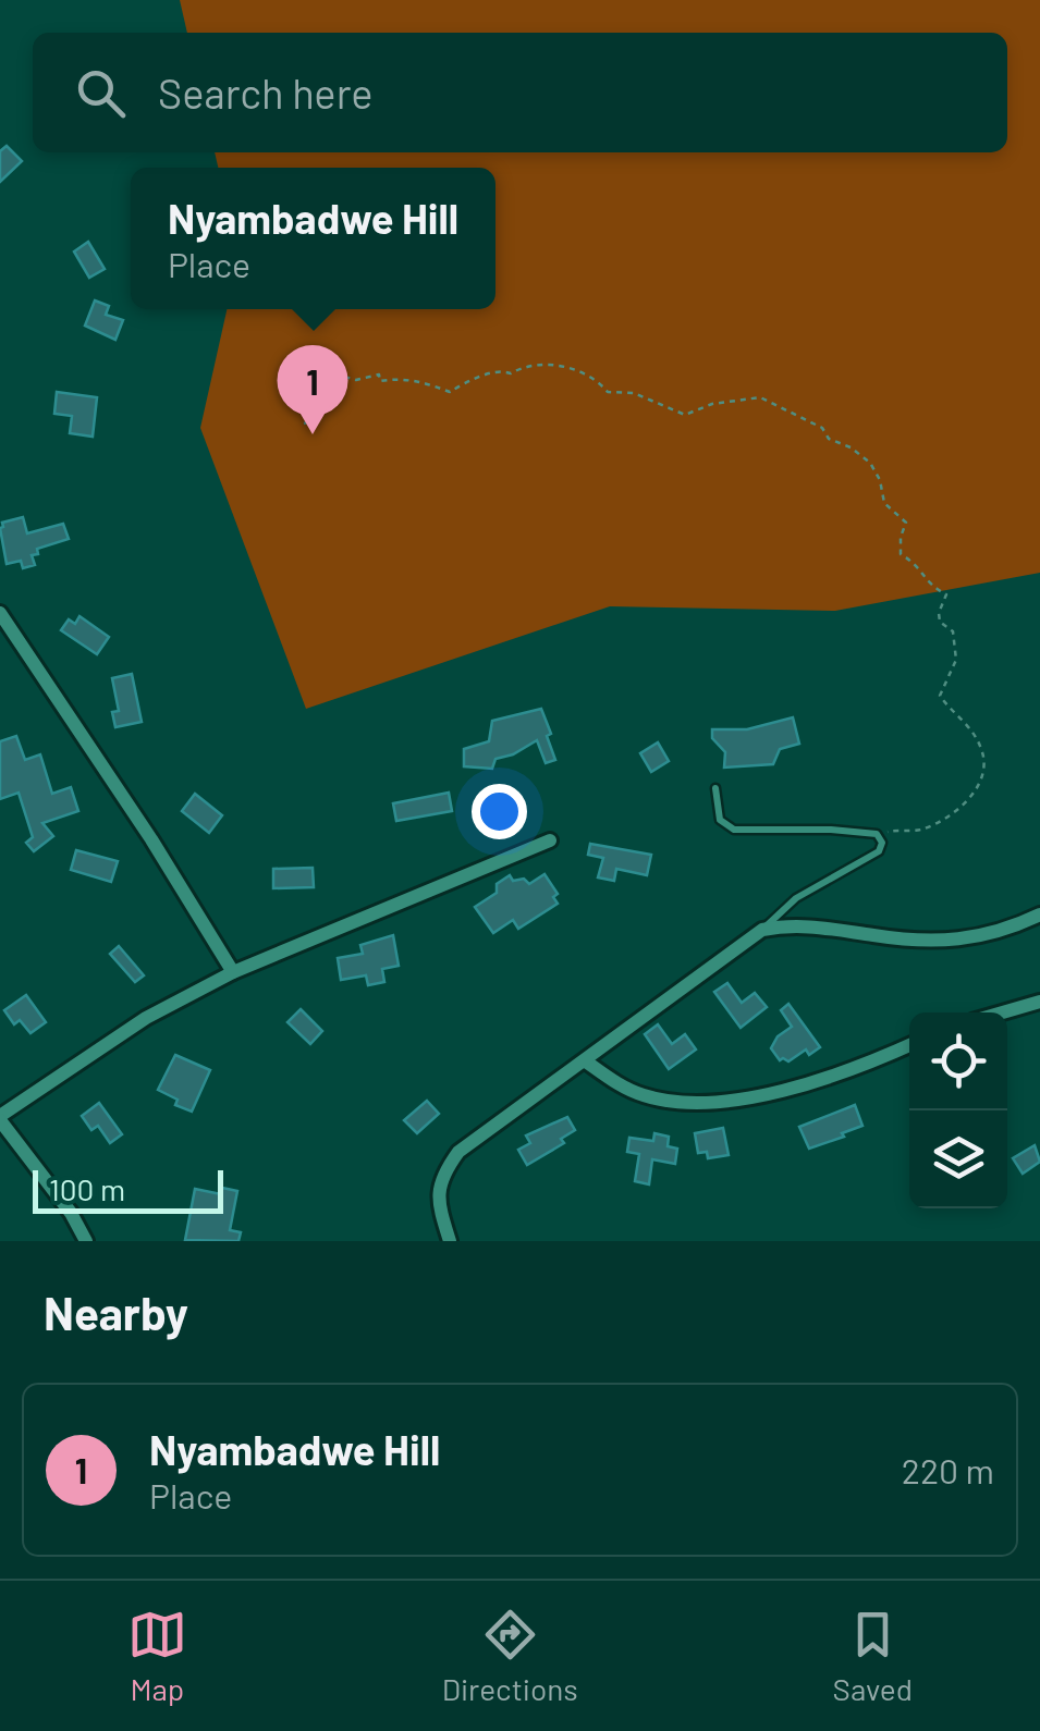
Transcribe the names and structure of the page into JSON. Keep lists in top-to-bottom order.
{
  "scale_bar": "100 m",
  "page": {
    "search": "Search here",
    "popup": ["Nyambadwe Hill", "Place"],
    "pins": "1",
    "scale": "100 m",
    "heading": "Nearby",
    "list": [
      {
        "mark": "1",
        "name": "Nyambadwe Hill",
        "note": "Place",
        "value": "220 m"
      }
    ],
    "nav": ["Map", "Directions", "Saved"]
  }
}
